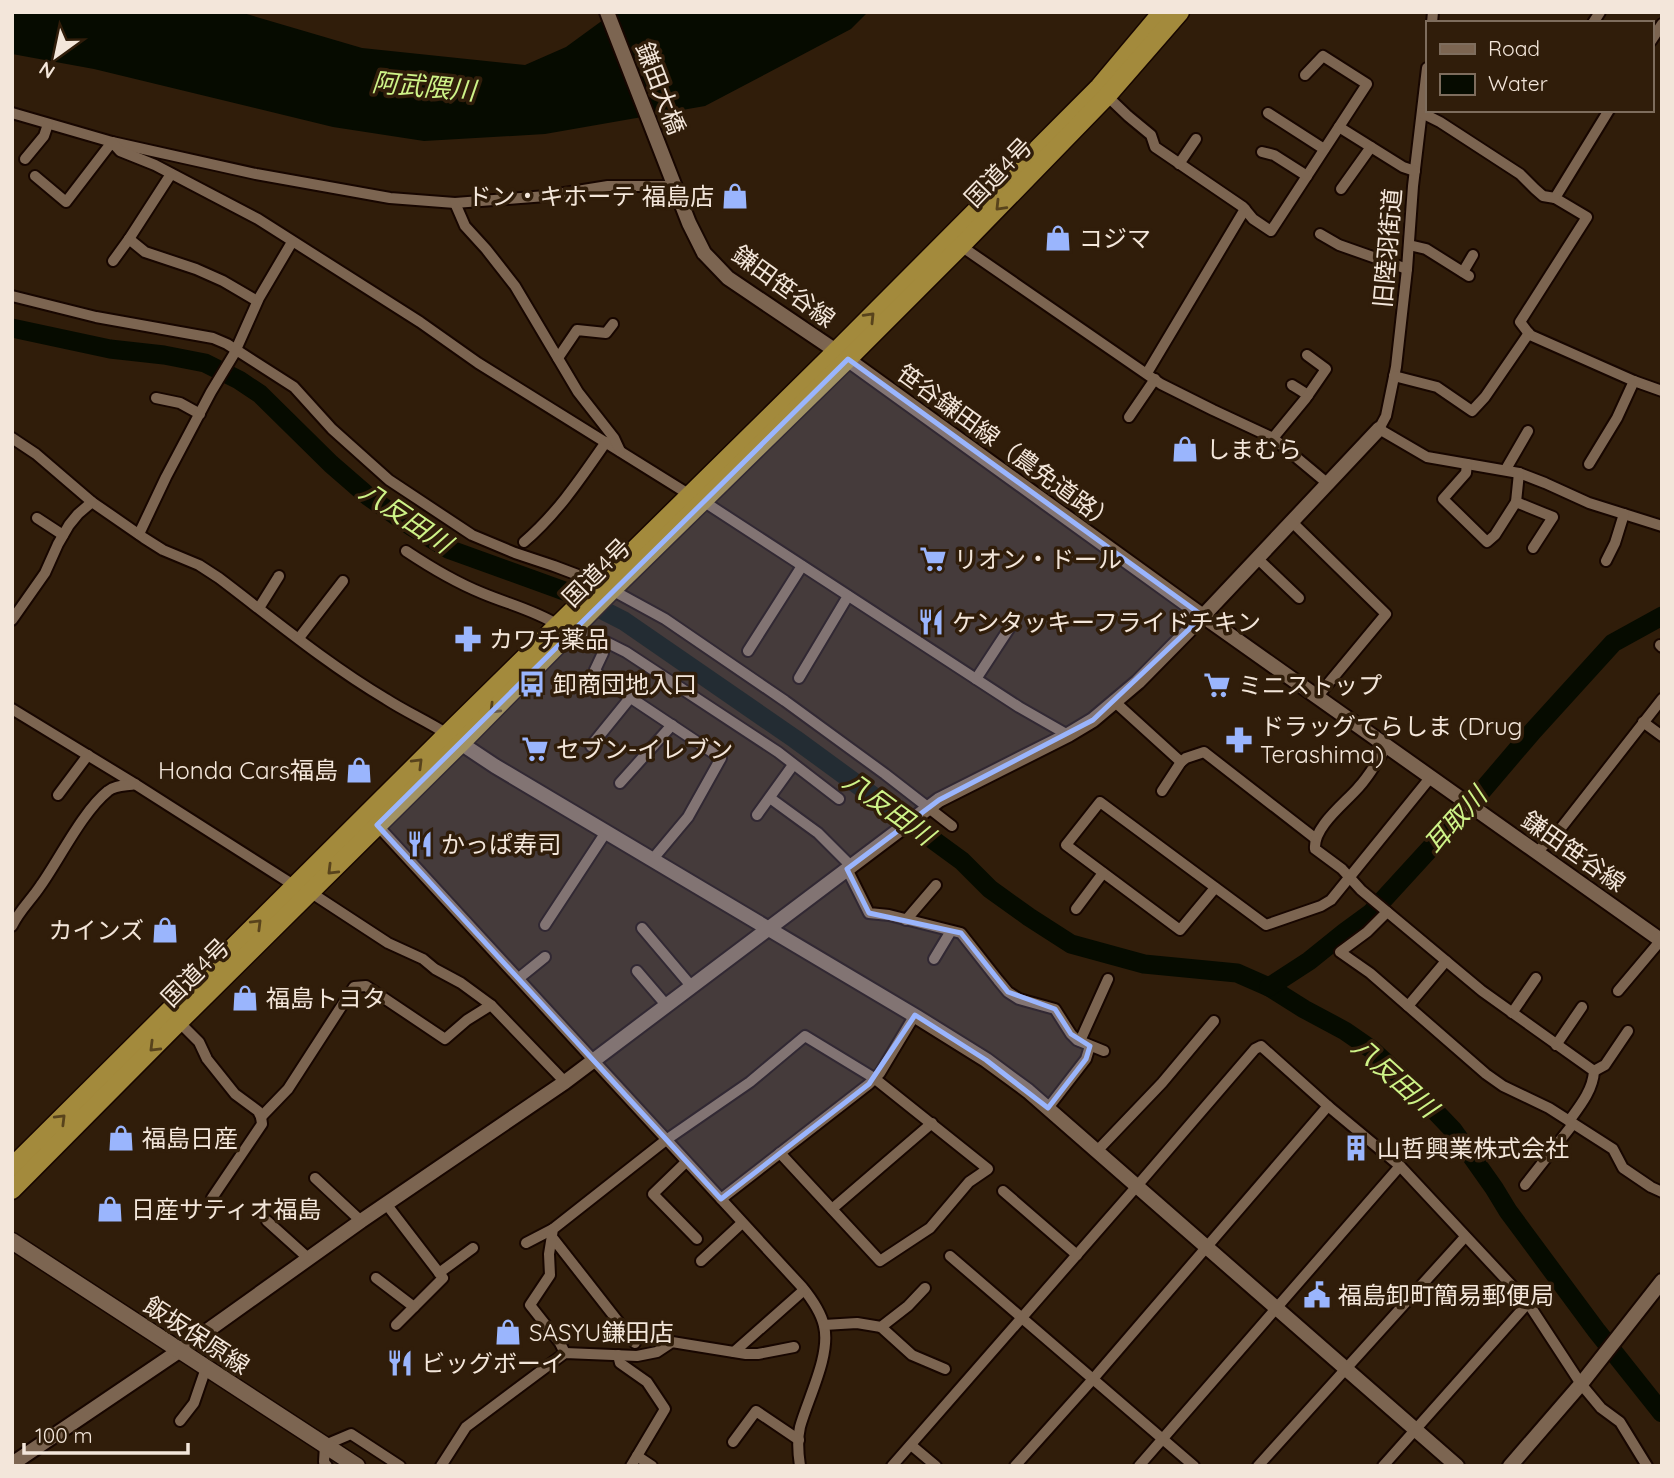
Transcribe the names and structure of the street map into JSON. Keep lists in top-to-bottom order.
{
  "streets": {
    "highway": ["国道4号"],
    "main road": ["飯坂保原線"],
    "street": [
      "鎌田大橋",
      "旧陸羽街道",
      "鎌田笹谷線",
      "笹谷鎌田線（農免道路）"
    ]
  },
  "crossings": [
    ["鎌田大橋", "鎌田笹谷線"],
    ["国道4号", "鎌田笹谷線"],
    ["国道4号", "笹谷鎌田線（農免道路）"],
    ["鎌田笹谷線", "笹谷鎌田線（農免道路）"]
  ],
  "water": ["阿武隈川", "八反田川", "耳取川"],
  "places": {
    "shop": [
      "ドン・キホーテ 福島店",
      "コジマ",
      "しまむら",
      "Honda Cars福島",
      "カインズ",
      "福島トヨタ",
      "福島日産",
      "日産サティオ福島",
      "SASYU鎌田店"
    ],
    "supermarket": ["リオン・ドール", "ミニストップ", "セブン-イレブン"],
    "restaurant": ["ケンタッキーフライドチキン", "かっぱ寿司", "ビッグボーイ"],
    "pharmacy": ["カワチ薬品", "ドラッグてらしま (Drug Terashima)"],
    "bus stop": ["卸商団地入口"],
    "building": ["山哲興業株式会社"],
    "public building": ["福島卸町簡易郵便局"]
  },
  "legend": ["Road", "Water"],
  "scale_bar": "100 m",
  "north": "bottom left"
}
